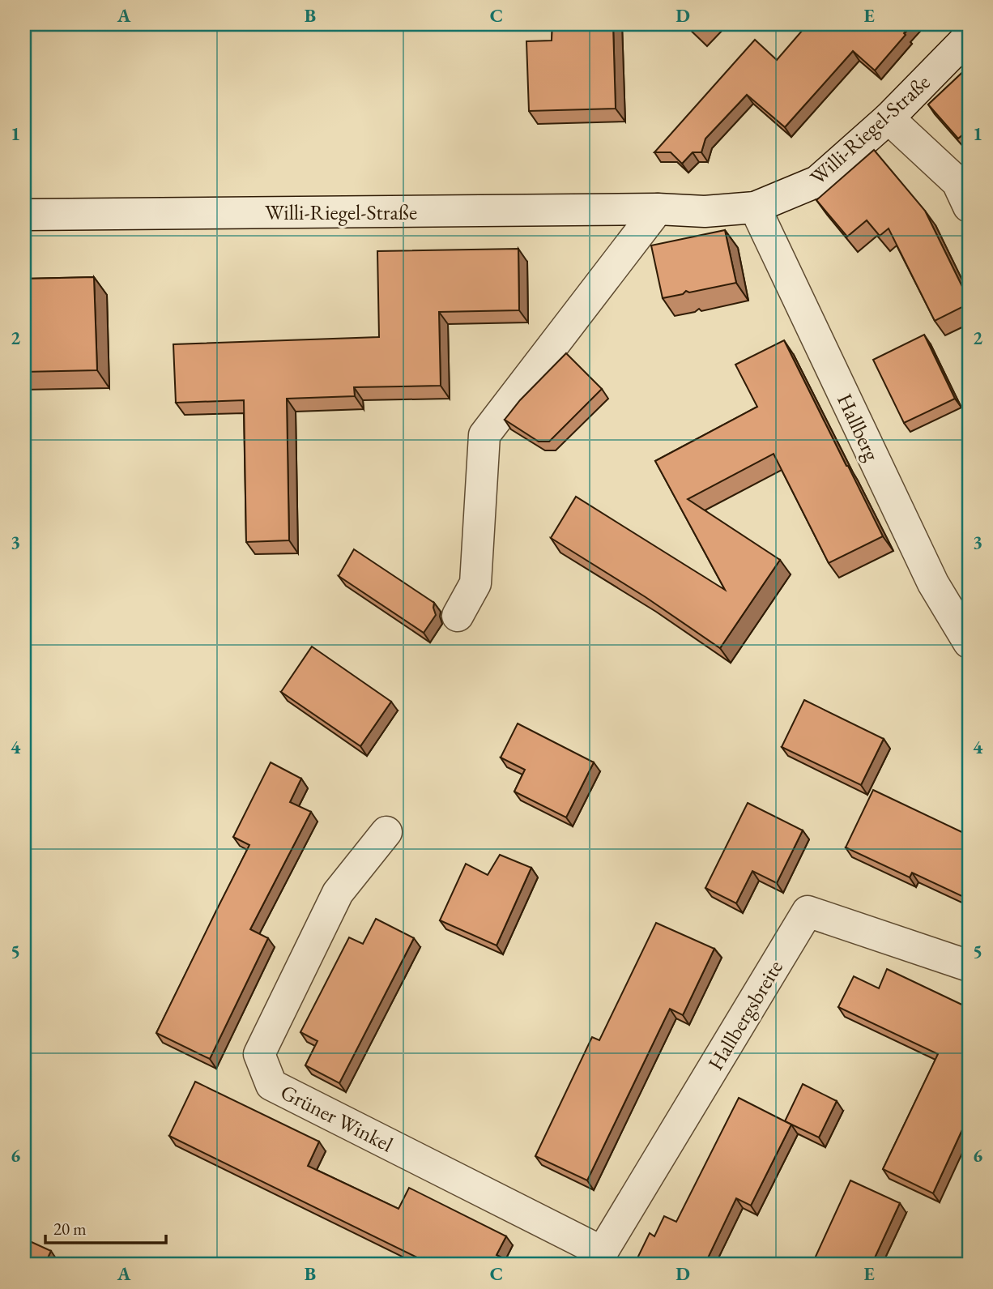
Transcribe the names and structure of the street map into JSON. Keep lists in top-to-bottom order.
{
  "streets": {
    "street": [
      "Willi-Riegel-Straße",
      "Hallberg",
      "Hallbergsbreite",
      "Grüner Winkel"
    ]
  },
  "crossings": [
    ["Willi-Riegel-Straße", "Hallberg"],
    ["Hallbergsbreite", "Grüner Winkel"]
  ],
  "scale_bar": "20 m",
  "grid": {
    "columns": [
      "A",
      "B",
      "C",
      "D",
      "E"
    ],
    "rows": [
      "1",
      "2",
      "3",
      "4",
      "5",
      "6"
    ]
  }
}
